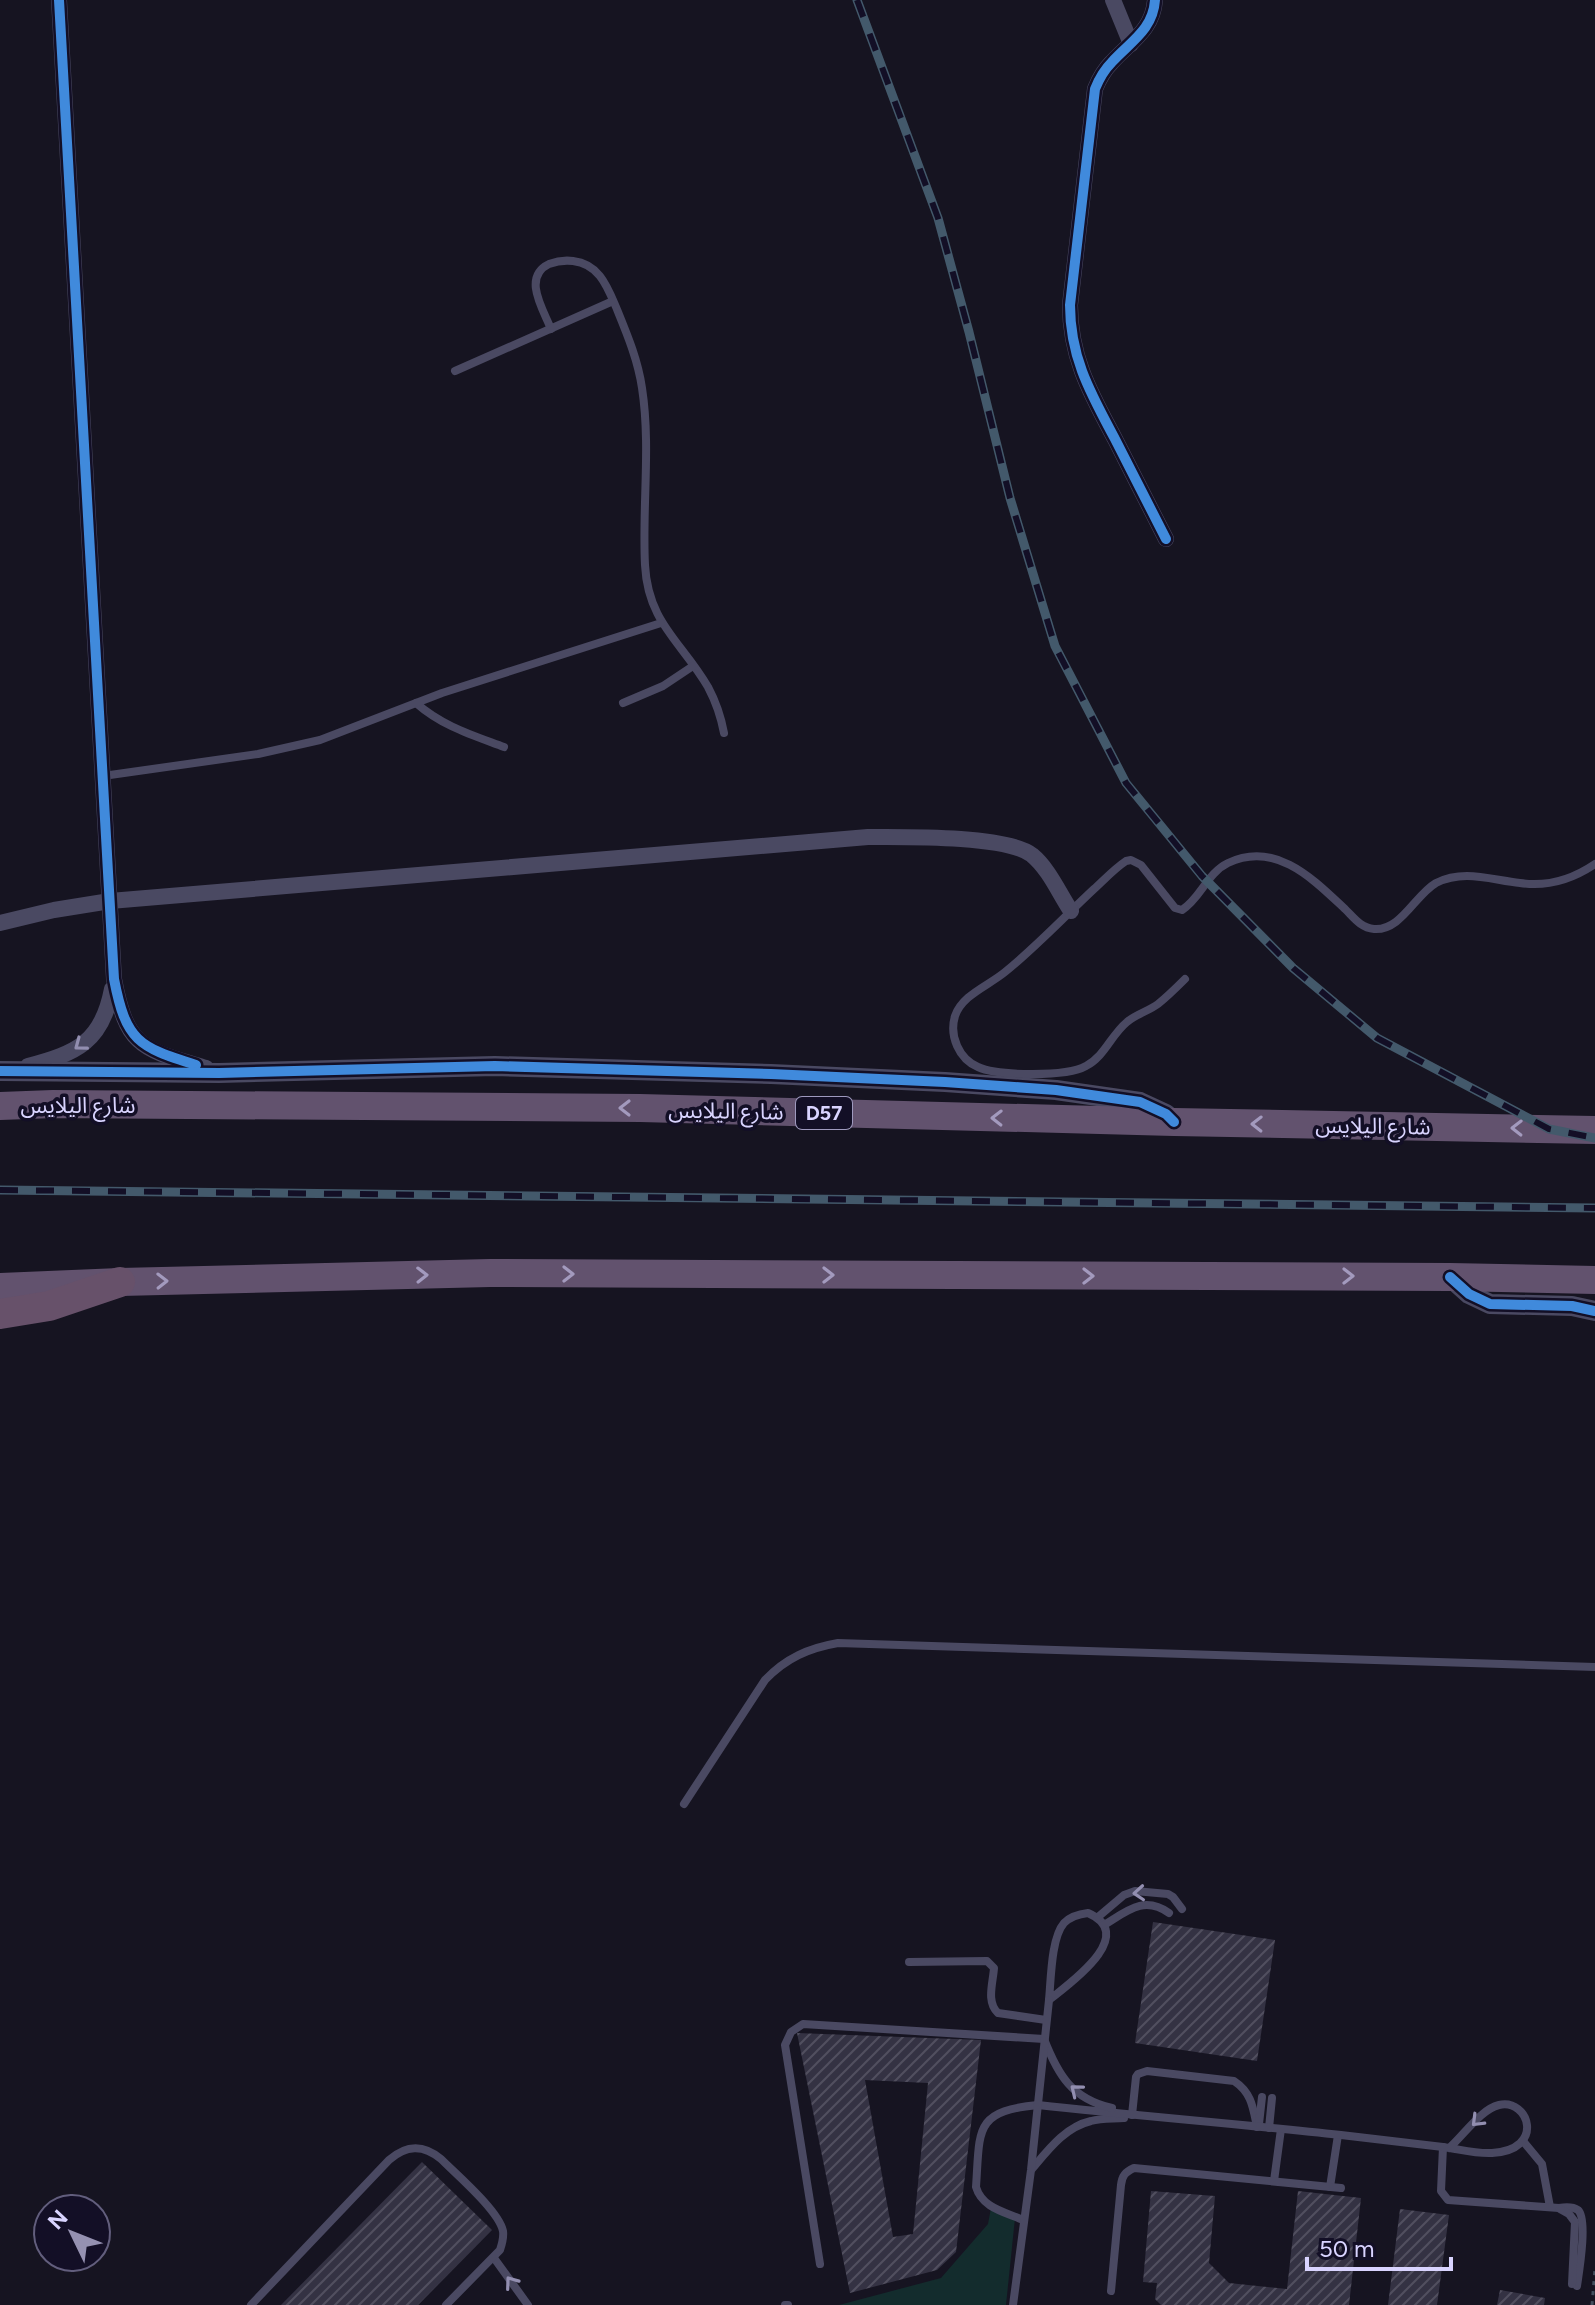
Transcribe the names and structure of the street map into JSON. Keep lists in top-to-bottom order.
{
  "streets": {
    "highway": ["شارع اليلايس", "D57"]
  },
  "scale_bar": "50 m",
  "north": "top left"
}
